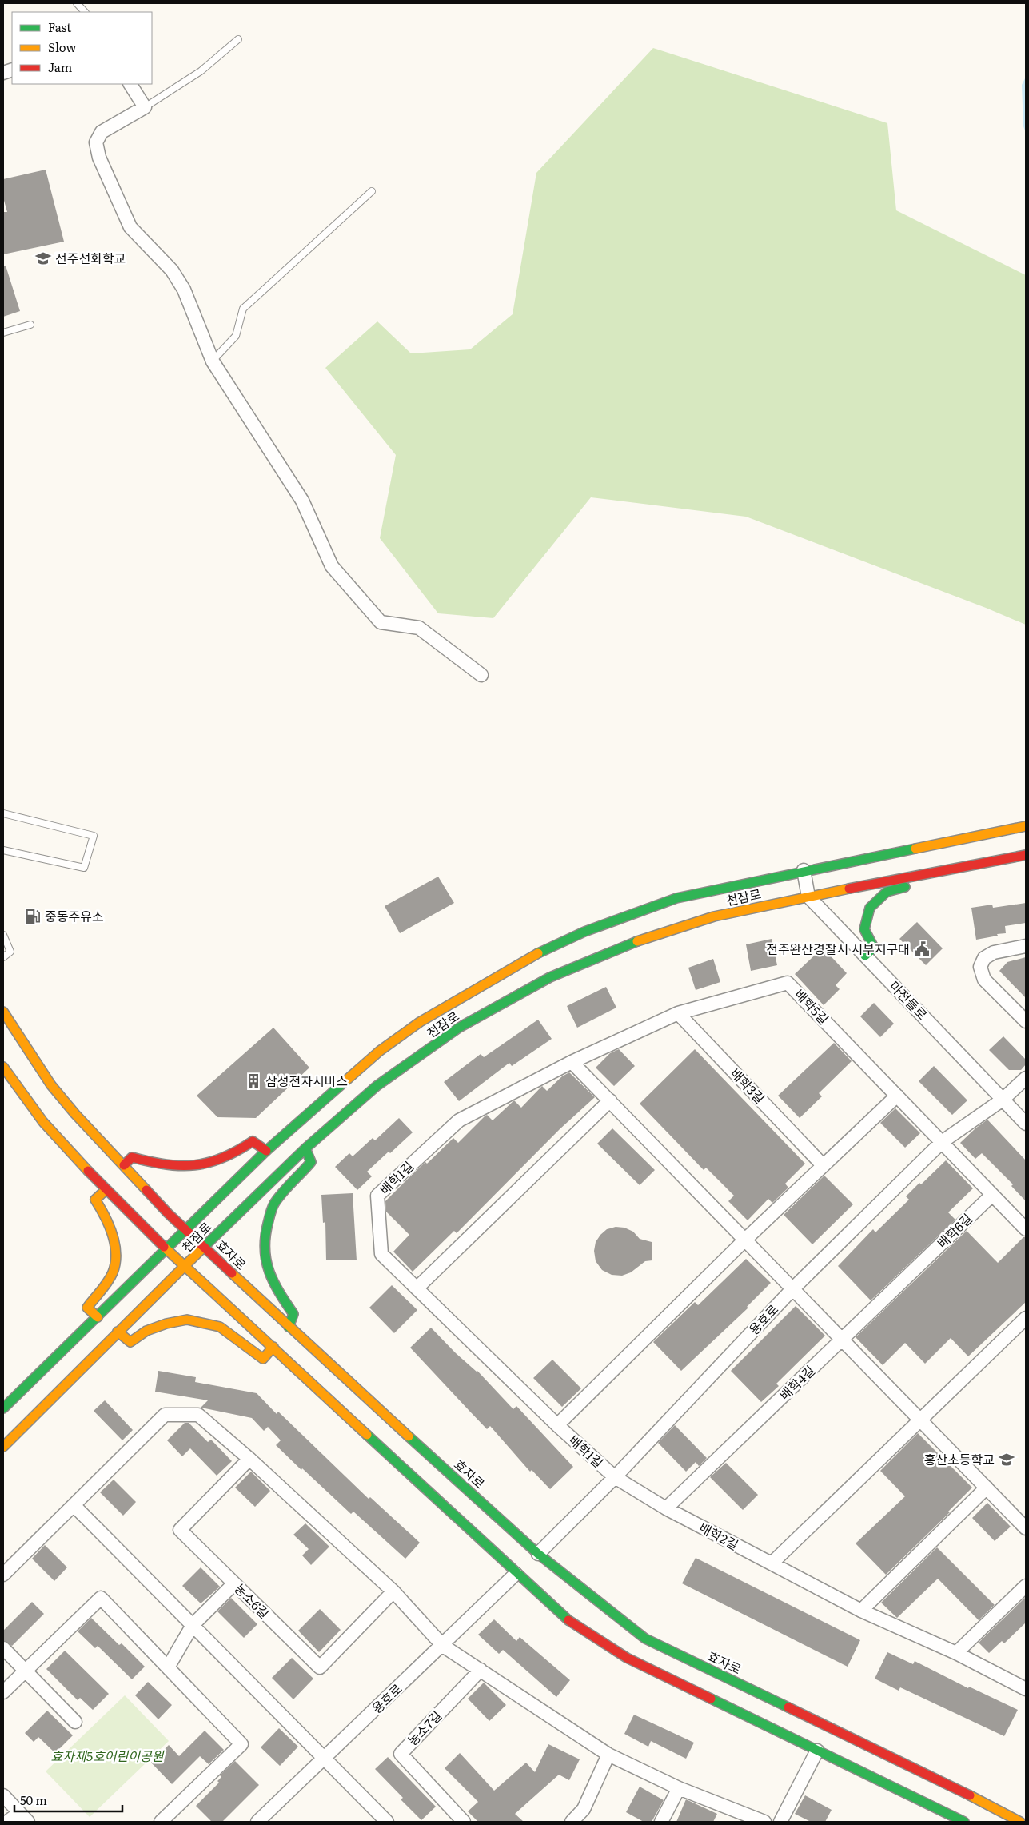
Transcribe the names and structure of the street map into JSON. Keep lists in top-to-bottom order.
{
  "streets": {
    "street": [
      "천잠로",
      "마전들로",
      "배학5길",
      "배학3길",
      "배학1길",
      "배학6길",
      "효자로",
      "용호로",
      "배학4길",
      "배학2길",
      "농소6길",
      "농소7길"
    ]
  },
  "crossings": [
    ["천잠로", "마전들로"],
    ["천잠로", "효자로"],
    ["마전들로", "용호로"],
    ["배학5길", "배학3길"],
    ["배학5길", "용호로"],
    ["배학1길", "용호로"],
    ["배학1길", "배학2길"],
    ["배학6길", "배학4길"],
    ["효자로", "용호로"],
    ["용호로", "배학2길"],
    ["배학4길", "배학2길"]
  ],
  "parks": ["효자제5호어린이공원"],
  "places": {
    "school or university": ["전주선화학교", "홍산초등학교"],
    "fuel station": ["중동주유소"],
    "public building": ["전주완산경찰서 서부지구대"],
    "building": ["삼성전자서비스"]
  },
  "legend": ["Fast", "Slow", "Jam"],
  "scale_bar": "50 m"
}
